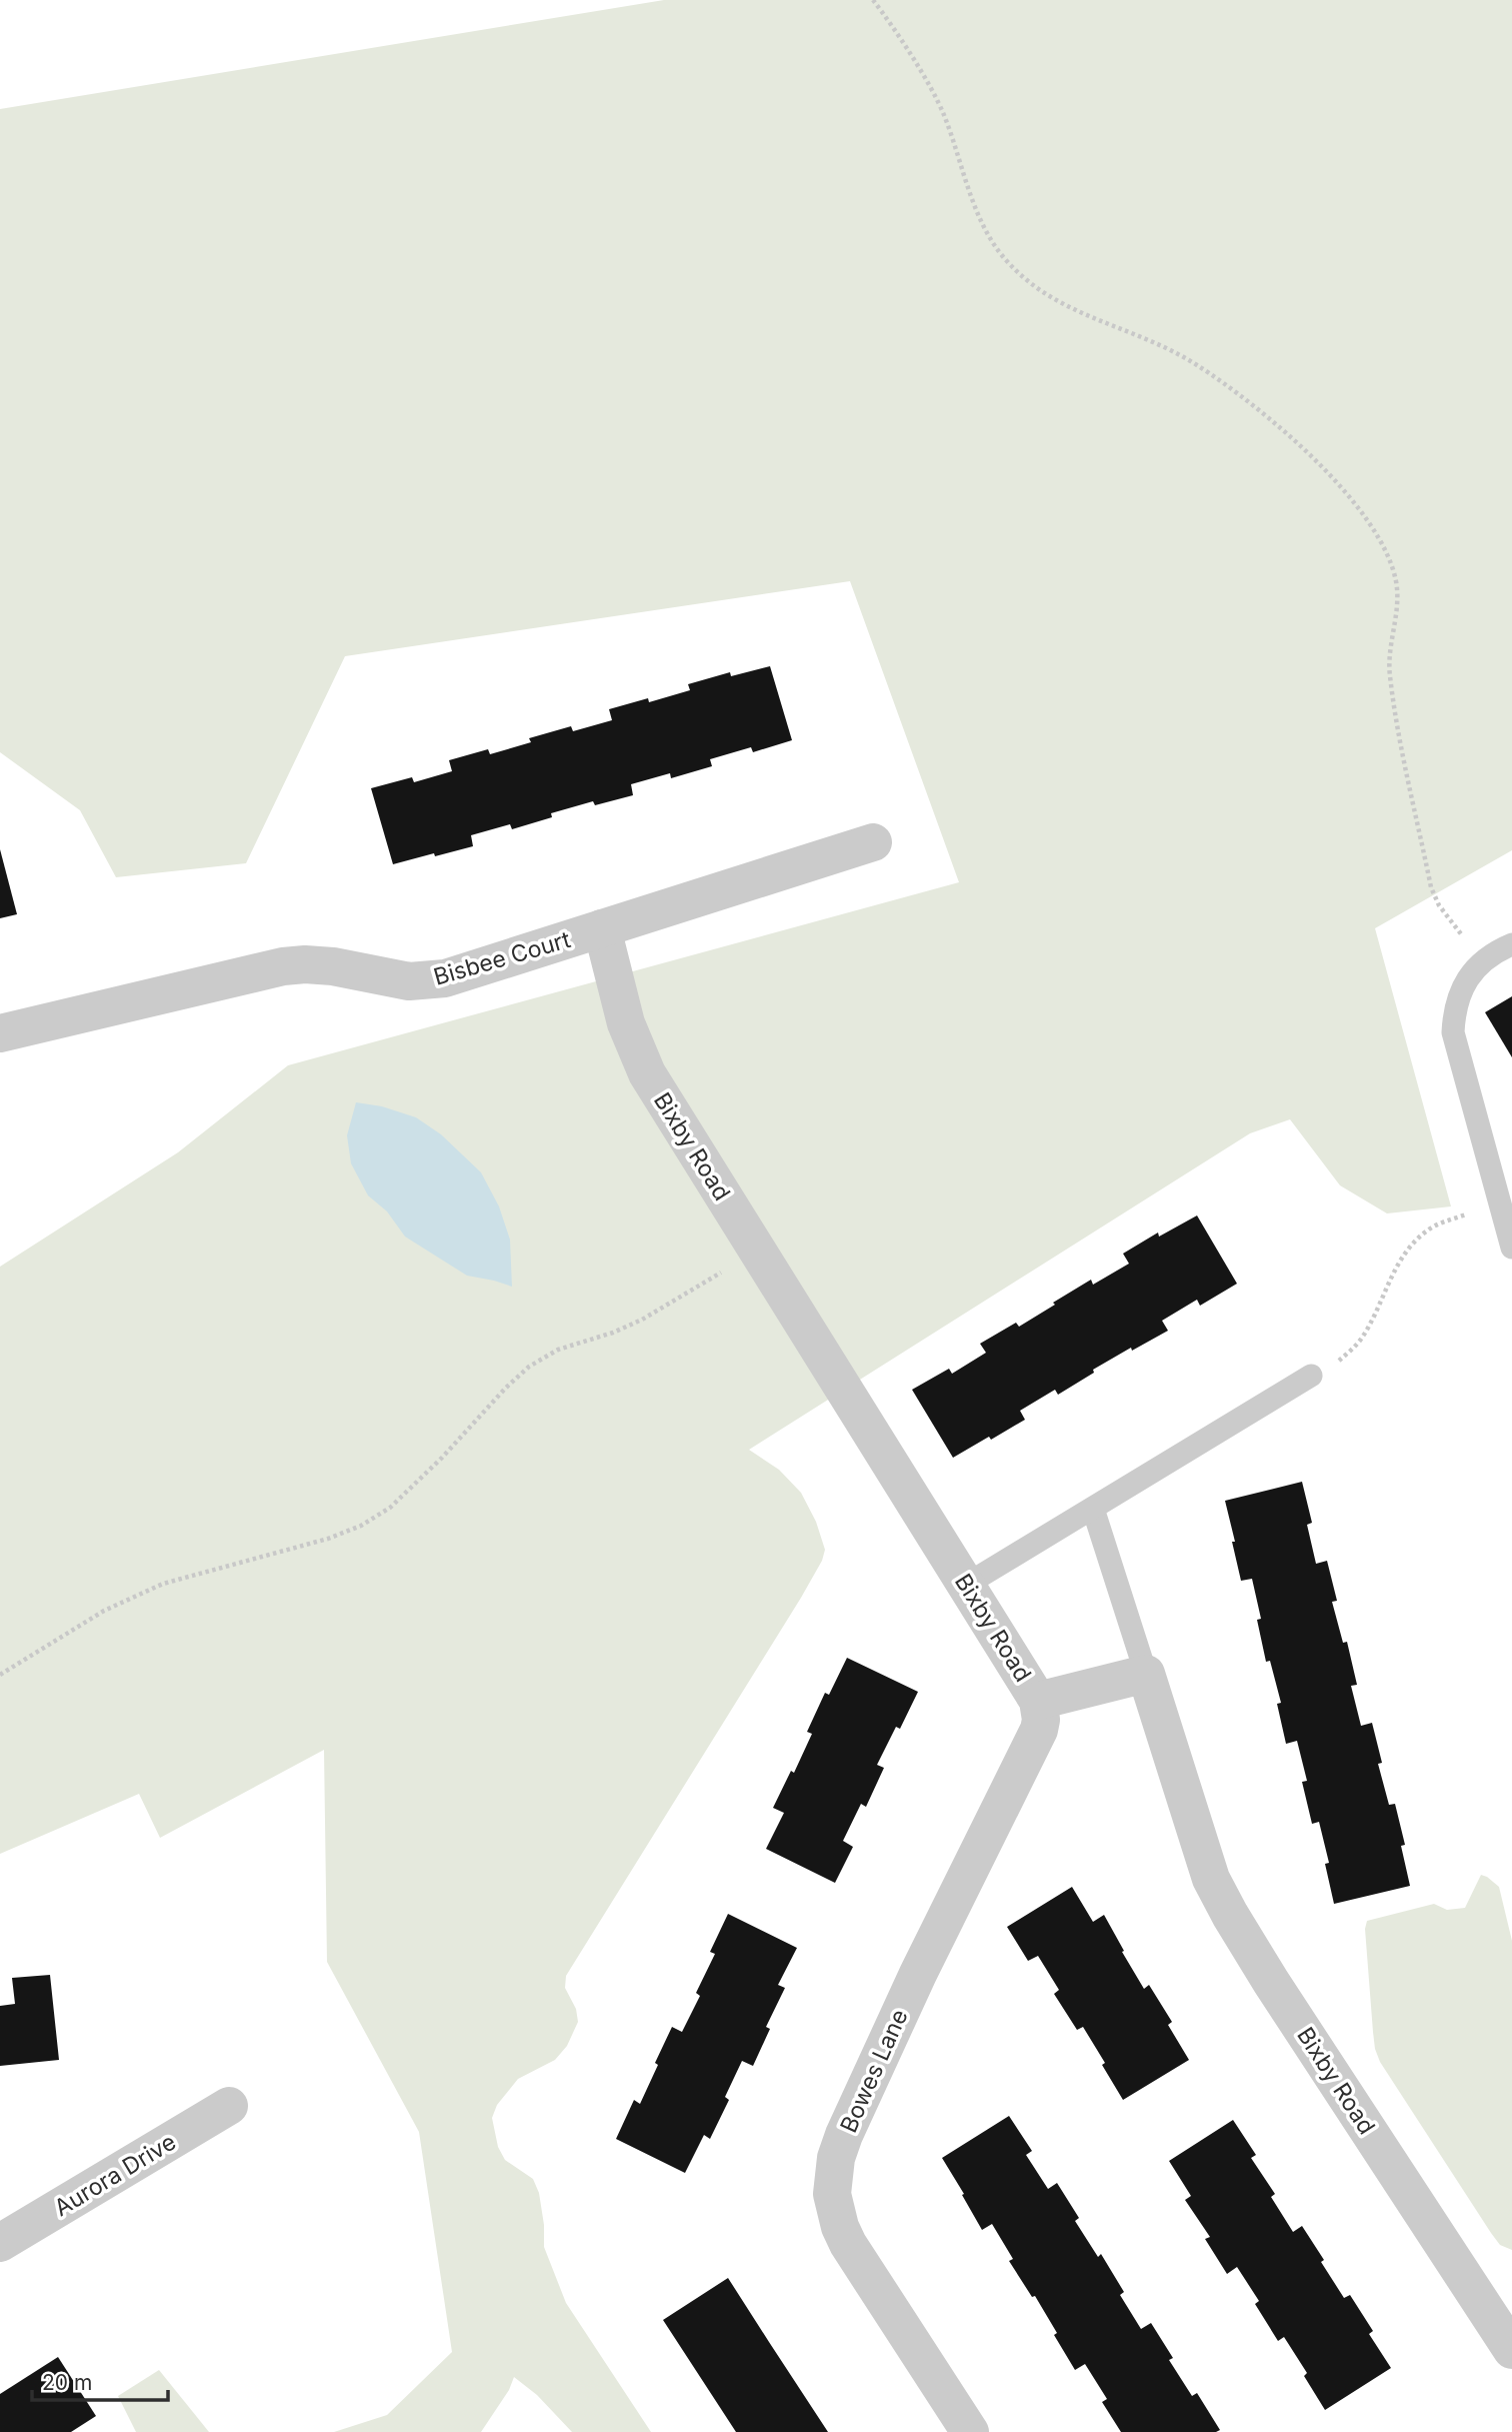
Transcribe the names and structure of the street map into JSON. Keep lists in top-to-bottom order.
{
  "streets": {
    "street": [
      "Bisbee Court",
      "Bixby Road",
      "Bowes Lane",
      "Aurora Drive"
    ]
  },
  "crossings": [
    ["Bisbee Court", "Bixby Road"],
    ["Bixby Road", "Bowes Lane"]
  ],
  "scale_bar": "20 m"
}
